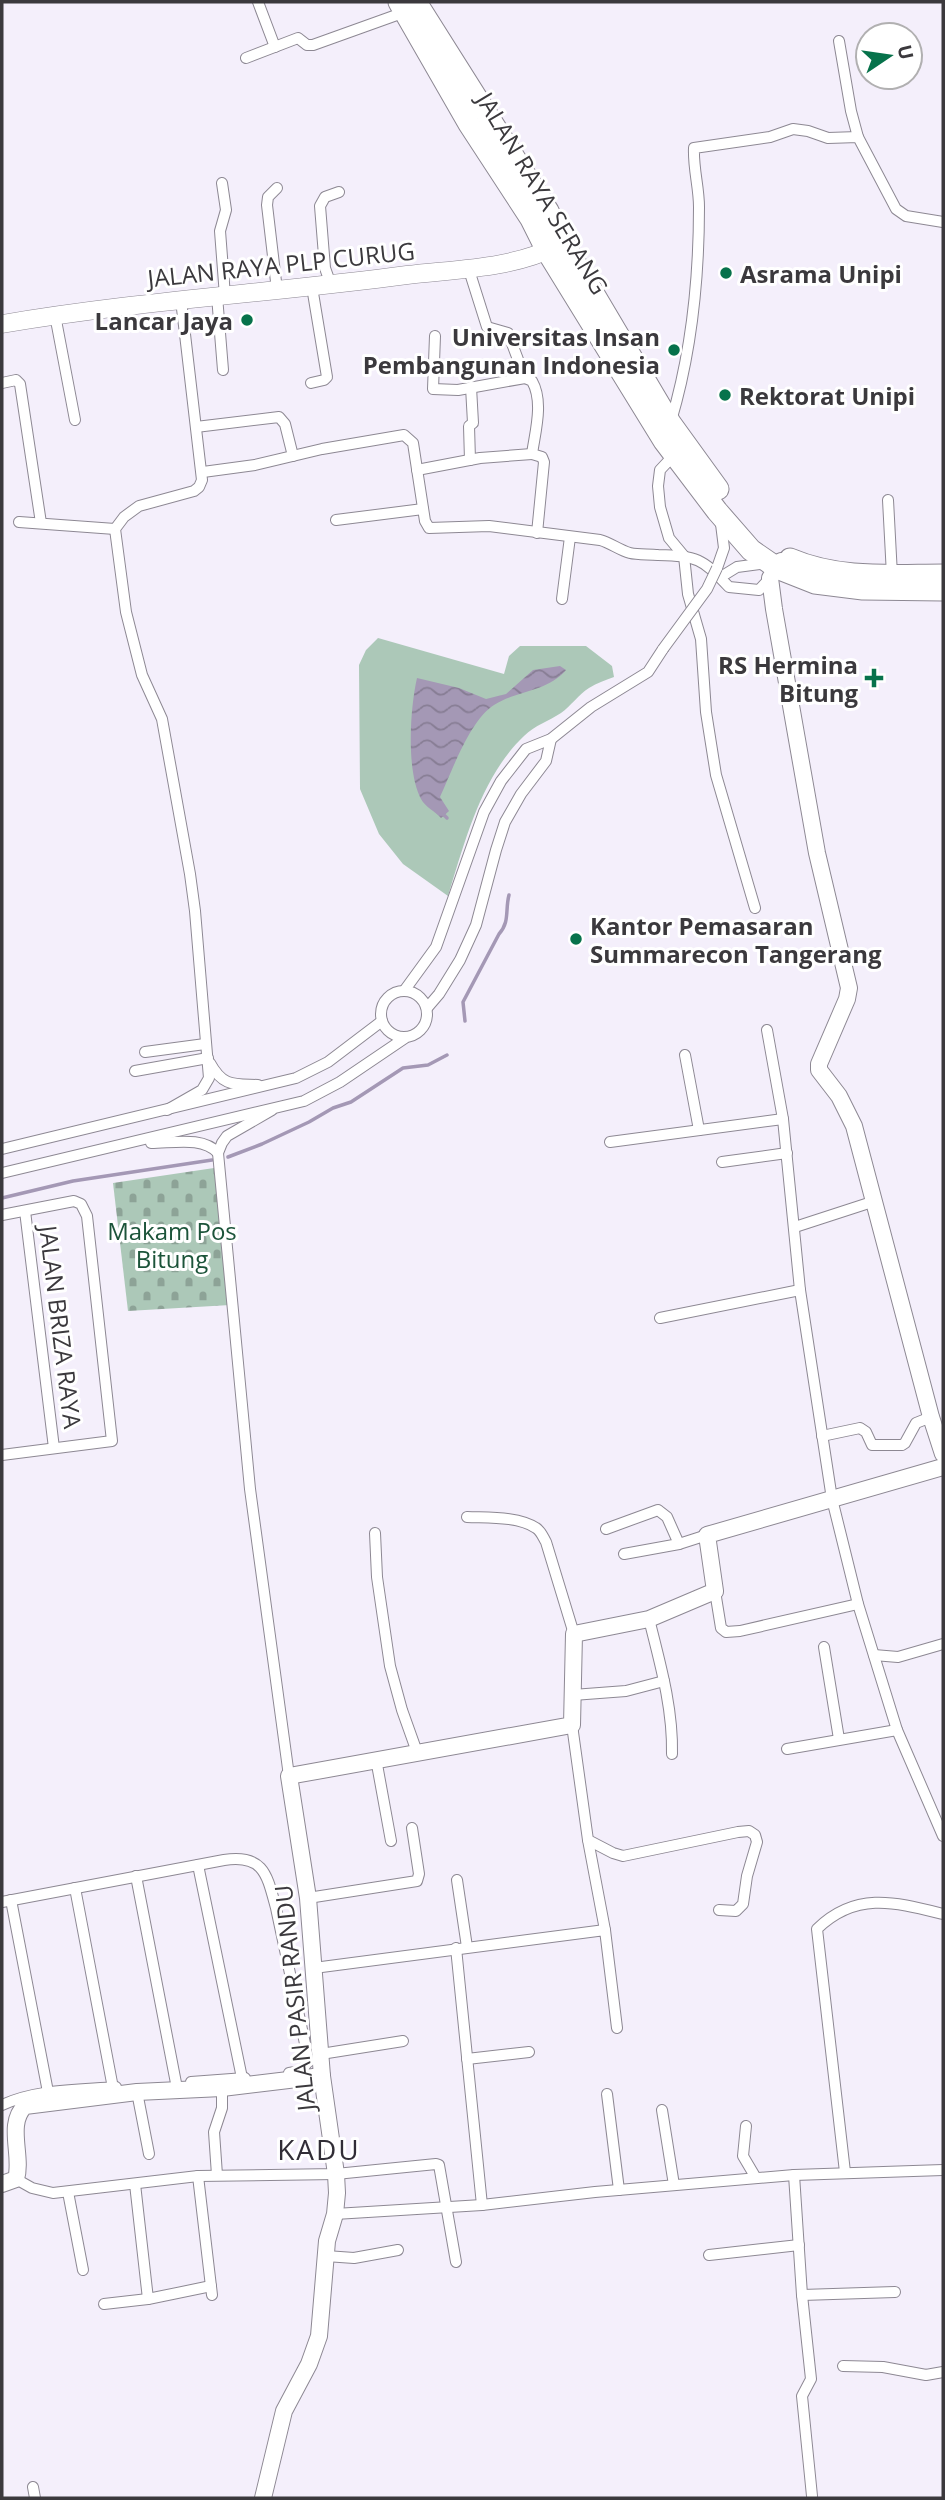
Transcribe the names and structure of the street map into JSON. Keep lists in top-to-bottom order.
{
  "streets": {
    "highway": ["JALAN RAYA SERANG"],
    "main road": ["JALAN RAYA PLP CURUG"],
    "street": ["JALAN BRIZA RAYA", "JALAN PASIR RANDU"]
  },
  "crossings": [
    ["JALAN RAYA SERANG", "JALAN RAYA PLP CURUG"]
  ],
  "districts": ["KADU"],
  "parks": ["Makam Pos Bitung"],
  "places": {
    "other": [
      "Asrama Unipi",
      "Lancar Jaya",
      "Universitas Insan Pembangunan Indonesia",
      "Rektorat Unipi",
      "Kantor Pemasaran Summarecon Tangerang"
    ],
    "health": ["RS Hermina Bitung"]
  },
  "north": "right"
}
